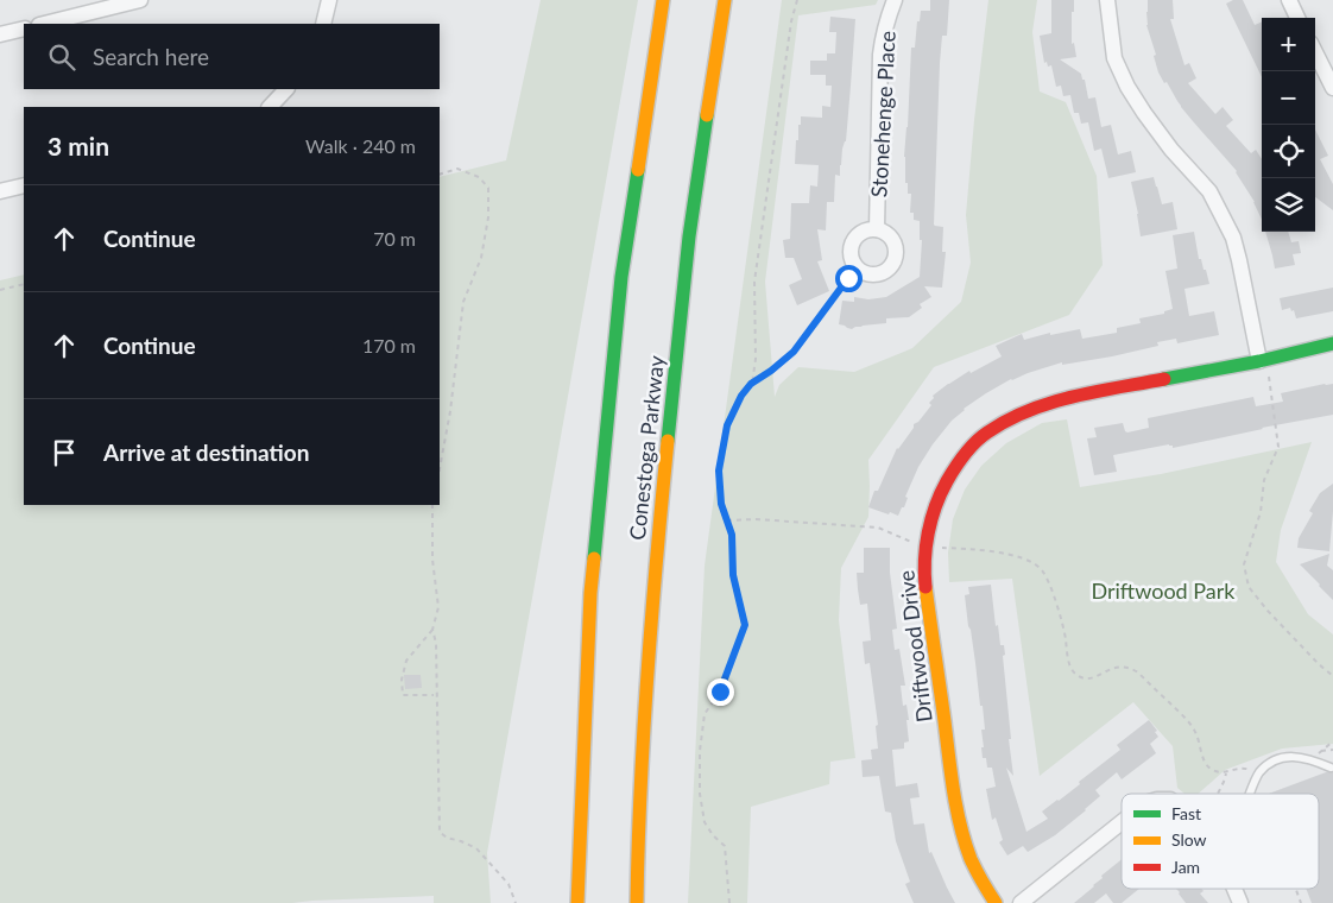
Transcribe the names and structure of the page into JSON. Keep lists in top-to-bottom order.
{
  "streets": {
    "main road": ["Conestoga Parkway", "Driftwood Drive"],
    "street": ["Stonehenge Place"]
  },
  "parks": ["Driftwood Park"],
  "legend": ["Fast", "Slow", "Jam"],
  "page": {
    "map_buttons": ["+", "−"],
    "search": "Search here",
    "heading": ["3 min", "Walk · 240 m"],
    "list": [
      ["Continue", "70 m"],
      ["Continue", "170 m"],
      "Arrive at destination"
    ]
  }
}
